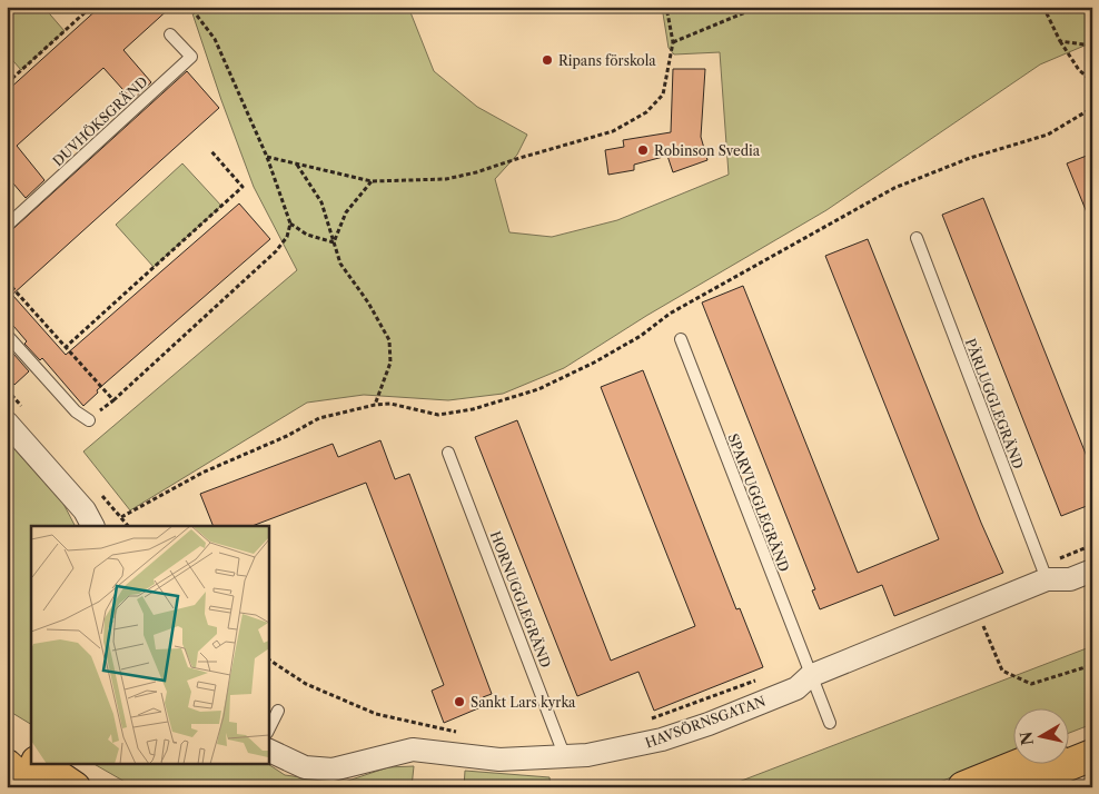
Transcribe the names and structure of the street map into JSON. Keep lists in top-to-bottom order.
{
  "streets": {
    "street": ["HAVSÖRNSGATAN"],
    "lane": [
      "DUVHÖKSGRÄND",
      "PÄRLUGGLEGRÄND",
      "SPARVUGGLEGRÄND",
      "HORNUGGLEGRÄND"
    ]
  },
  "crossings": [
    ["PÄRLUGGLEGRÄND", "HAVSÖRNSGATAN"],
    ["SPARVUGGLEGRÄND", "HAVSÖRNSGATAN"],
    ["HORNUGGLEGRÄND", "HAVSÖRNSGATAN"]
  ],
  "places": ["Ripans förskola", "Robinson Svedia", "Sankt Lars kyrka"],
  "north": "left"
}
